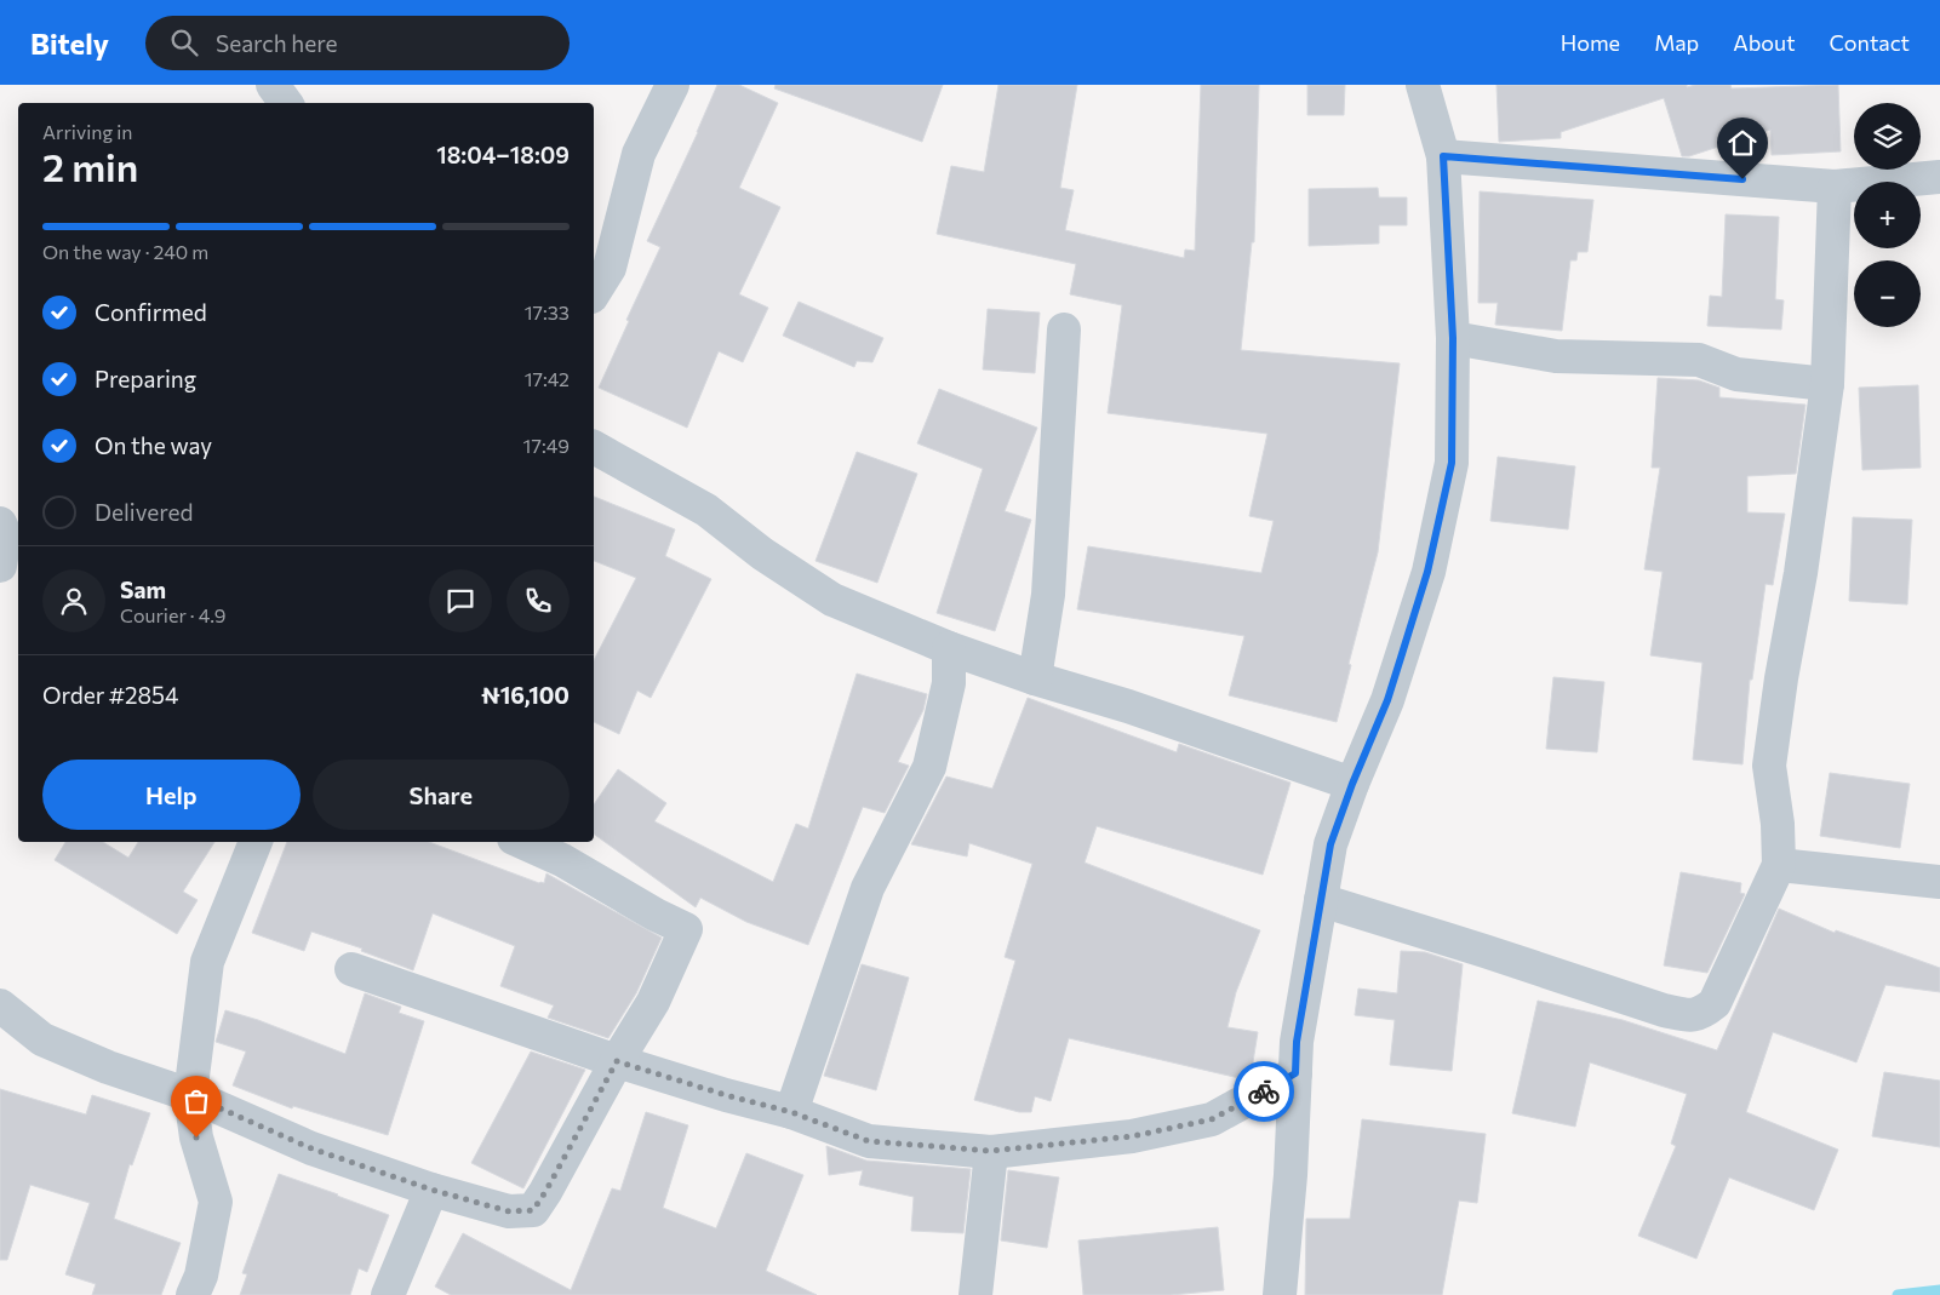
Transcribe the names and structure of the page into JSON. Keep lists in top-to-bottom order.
{
  "page": {
    "header": "Bitely",
    "search": "Search here",
    "nav": [
      "Home",
      "Map",
      "About",
      "Contact"
    ],
    "map_buttons": ["+", "−"],
    "heading": ["2 min", "Arriving in", "18:04–18:09"],
    "panel": [
      "Sam",
      "Courier · 4.9",
      "Order #2854",
      "₦16,100"
    ],
    "bar": "On the way · 240 m",
    "list": [
      ["Confirmed", "17:33"],
      ["Preparing", "17:42"],
      ["On the way", "17:49"],
      "Delivered"
    ],
    "buttons": ["Help", "Share"]
  }
}
